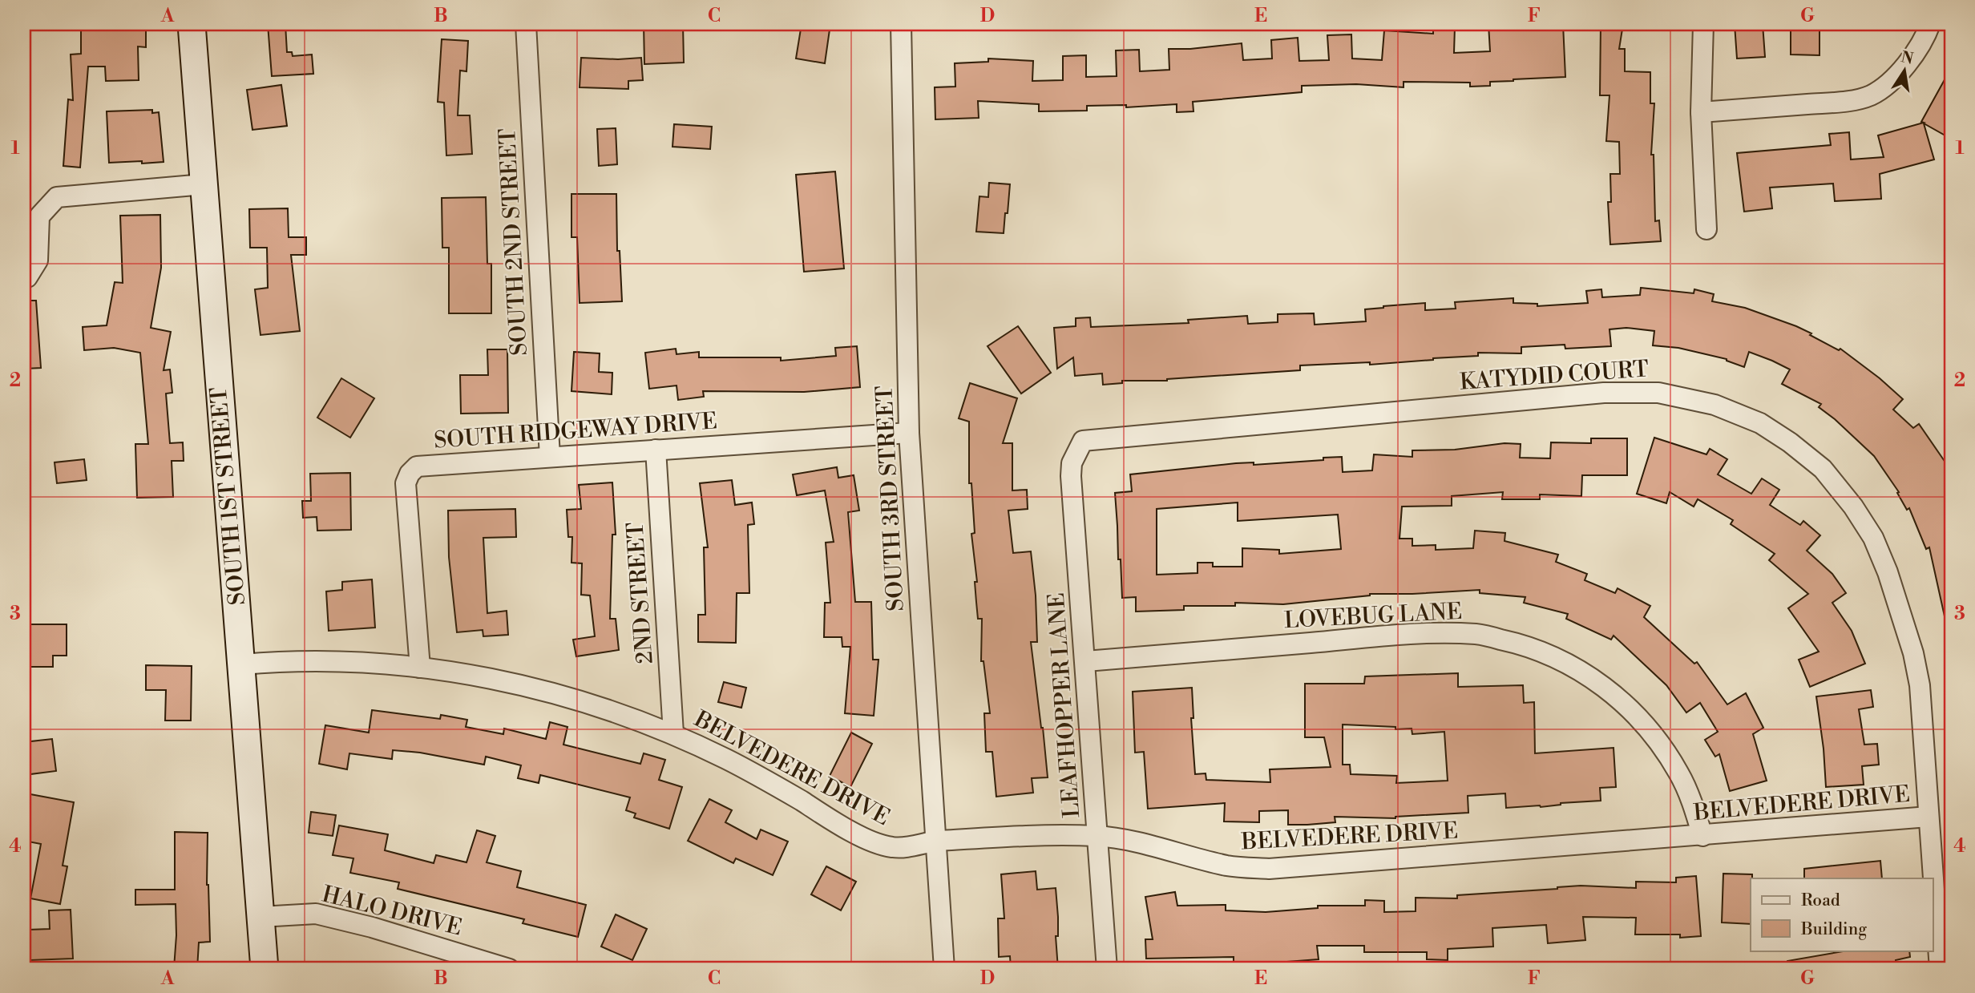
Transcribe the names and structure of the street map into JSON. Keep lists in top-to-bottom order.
{
  "streets": {
    "street": [
      "SOUTH 2ND STREET",
      "KATYDID COURT",
      "SOUTH RIDGEWAY DRIVE",
      "SOUTH 1ST STREET",
      "SOUTH 3RD STREET",
      "2ND STREET",
      "LOVEBUG LANE",
      "LEAFHOPPER LANE",
      "BELVEDERE DRIVE",
      "HALO DRIVE"
    ]
  },
  "crossings": [
    ["SOUTH 2ND STREET", "SOUTH RIDGEWAY DRIVE"],
    ["KATYDID COURT", "LEAFHOPPER LANE"],
    ["KATYDID COURT", "BELVEDERE DRIVE"],
    ["SOUTH RIDGEWAY DRIVE", "SOUTH 3RD STREET"],
    ["SOUTH RIDGEWAY DRIVE", "2ND STREET"],
    ["SOUTH RIDGEWAY DRIVE", "BELVEDERE DRIVE"],
    ["SOUTH 1ST STREET", "BELVEDERE DRIVE"],
    ["SOUTH 1ST STREET", "HALO DRIVE"],
    ["SOUTH 3RD STREET", "BELVEDERE DRIVE"],
    ["2ND STREET", "BELVEDERE DRIVE"],
    ["LOVEBUG LANE", "LEAFHOPPER LANE"],
    ["LOVEBUG LANE", "BELVEDERE DRIVE"],
    ["LEAFHOPPER LANE", "BELVEDERE DRIVE"]
  ],
  "legend": ["Road", "Building"],
  "north": "top",
  "grid": {
    "columns": [
      "A",
      "B",
      "C",
      "D",
      "E",
      "F",
      "G"
    ],
    "rows": [
      "1",
      "2",
      "3",
      "4"
    ]
  }
}
